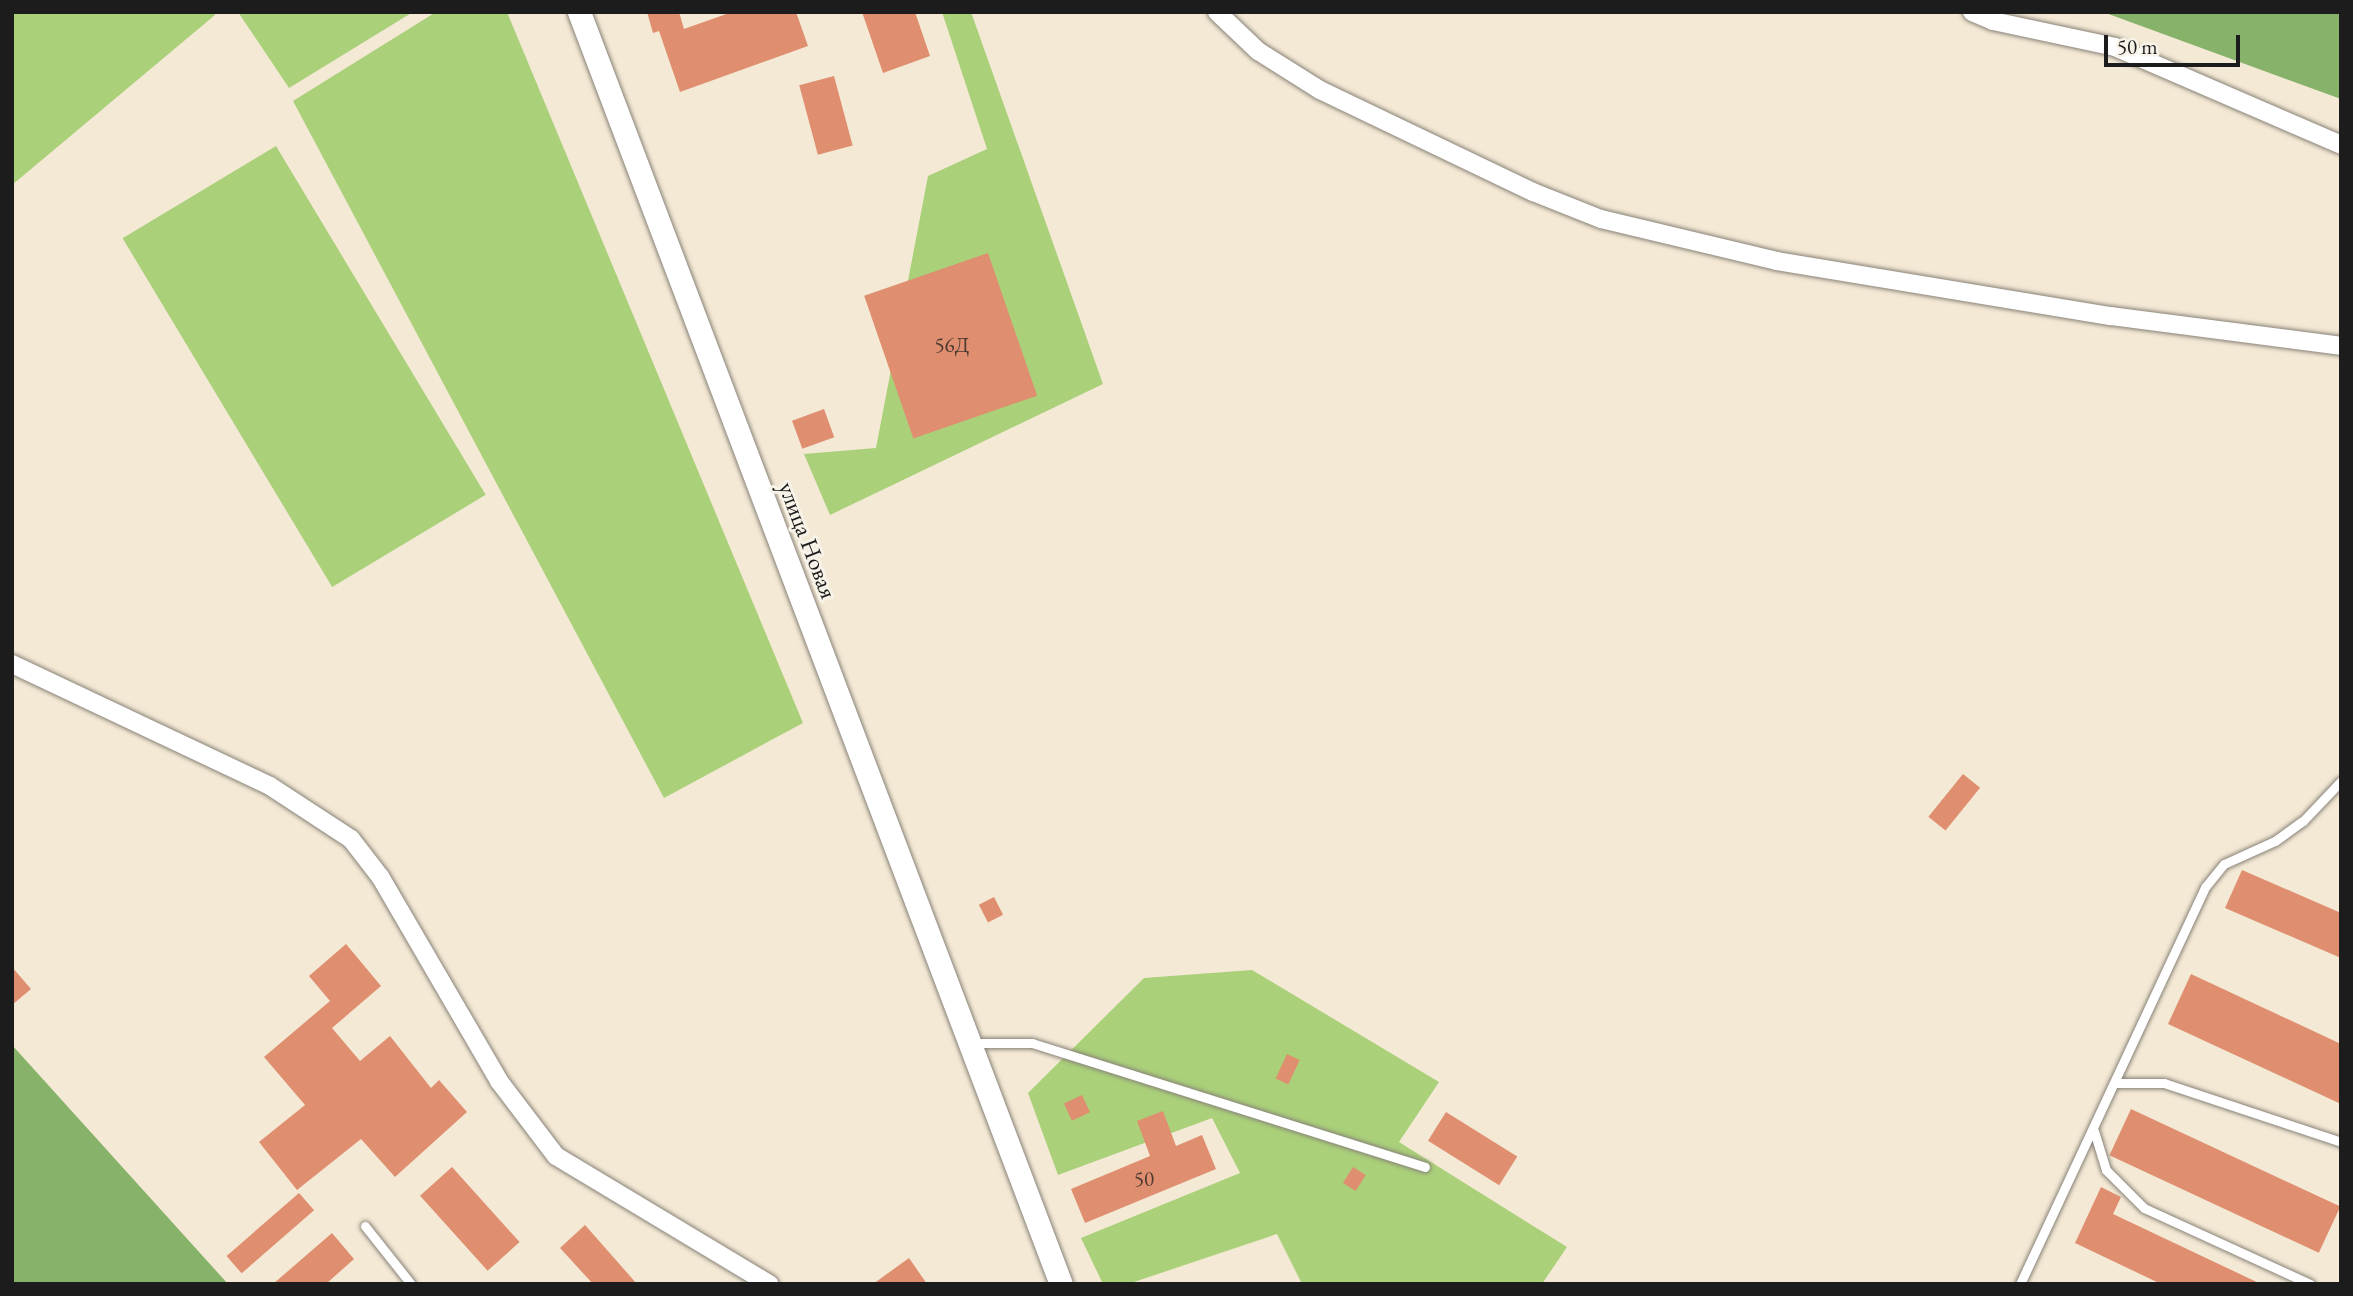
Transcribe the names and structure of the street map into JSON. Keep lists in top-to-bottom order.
{
  "streets": {
    "street": ["улица Новая"]
  },
  "house_numbers": ["56Д", "50"],
  "scale_bar": "50 m"
}
